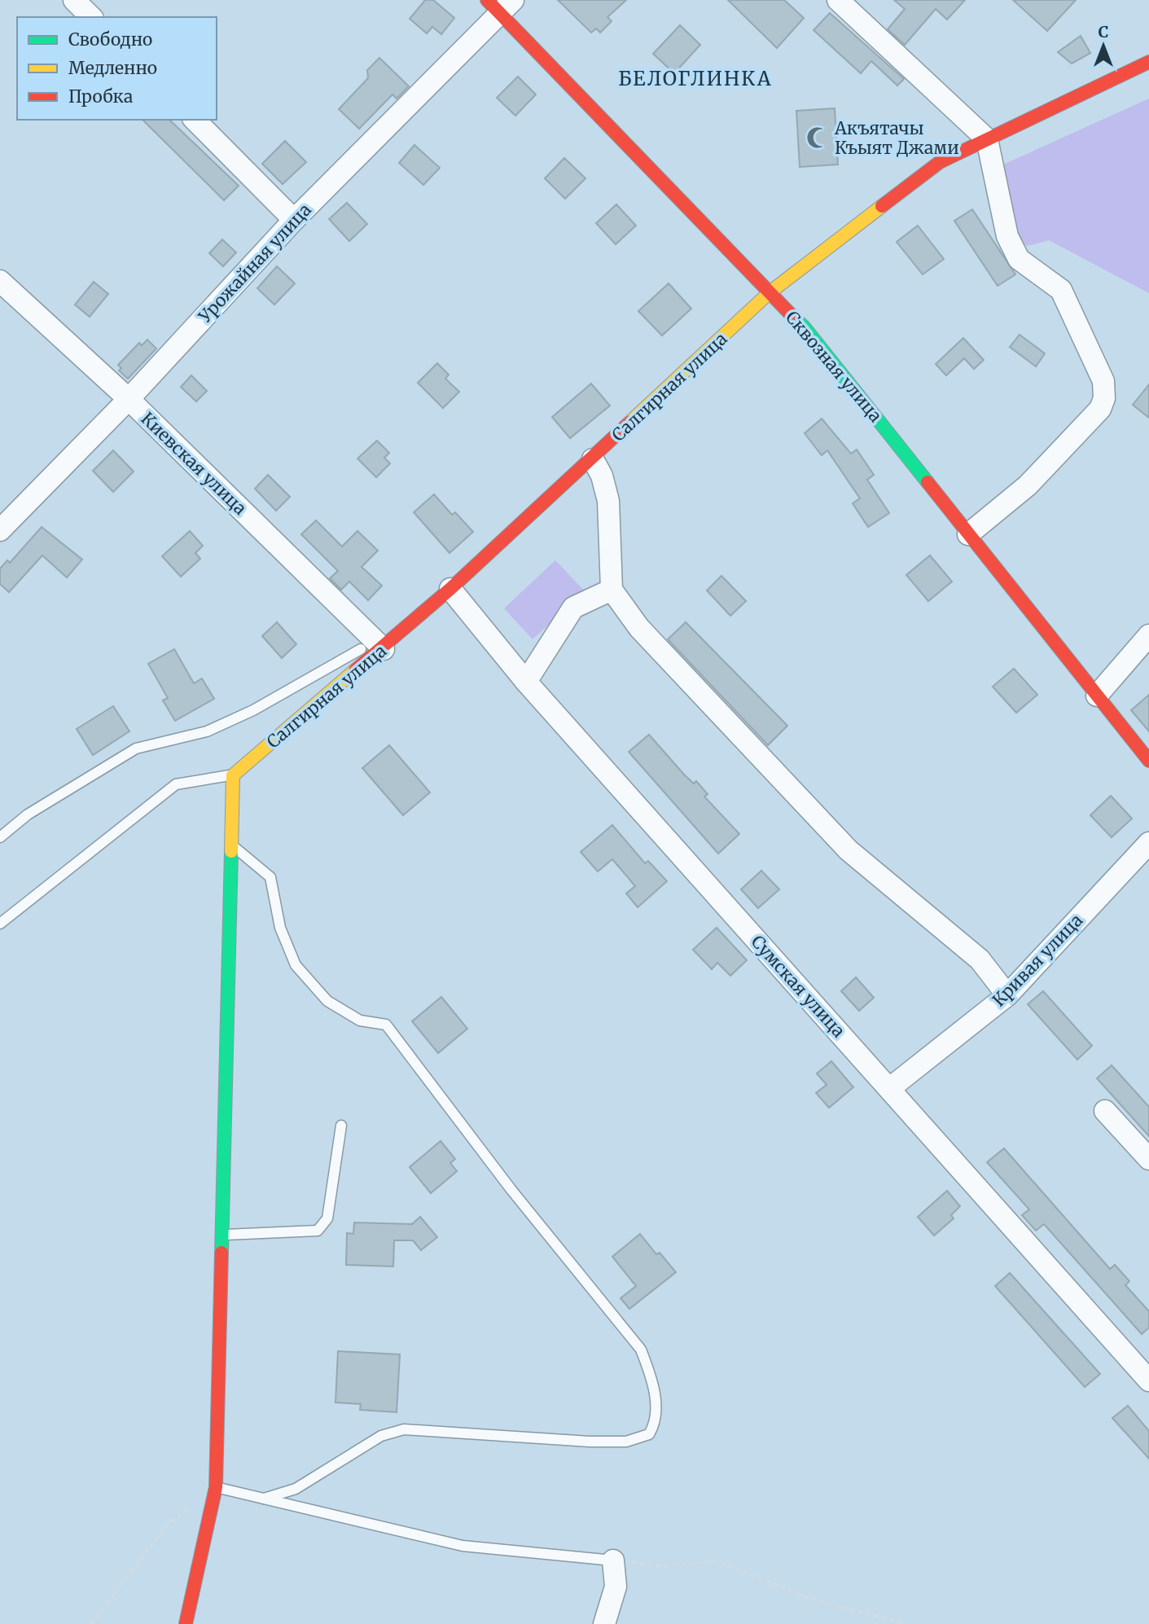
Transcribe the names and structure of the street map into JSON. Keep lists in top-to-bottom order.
{
  "streets": {
    "street": [
      "Урожайная улица",
      "Сквозная улица",
      "Салгирная улица",
      "Киевская улица",
      "Кривая улица",
      "Сумская улица"
    ]
  },
  "crossings": [
    ["Урожайная улица", "Сквозная улица"],
    ["Урожайная улица", "Киевская улица"],
    ["Сквозная улица", "Салгирная улица"],
    ["Салгирная улица", "Киевская улица"],
    ["Салгирная улица", "Сумская улица"],
    ["Кривая улица", "Сумская улица"]
  ],
  "districts": ["БЕЛОГЛИНКА"],
  "places": {
    "mosque": ["Акъятачы Къыят Джами"]
  },
  "legend": ["Свободно", "Медленно", "Пробка"],
  "north": "top"
}
